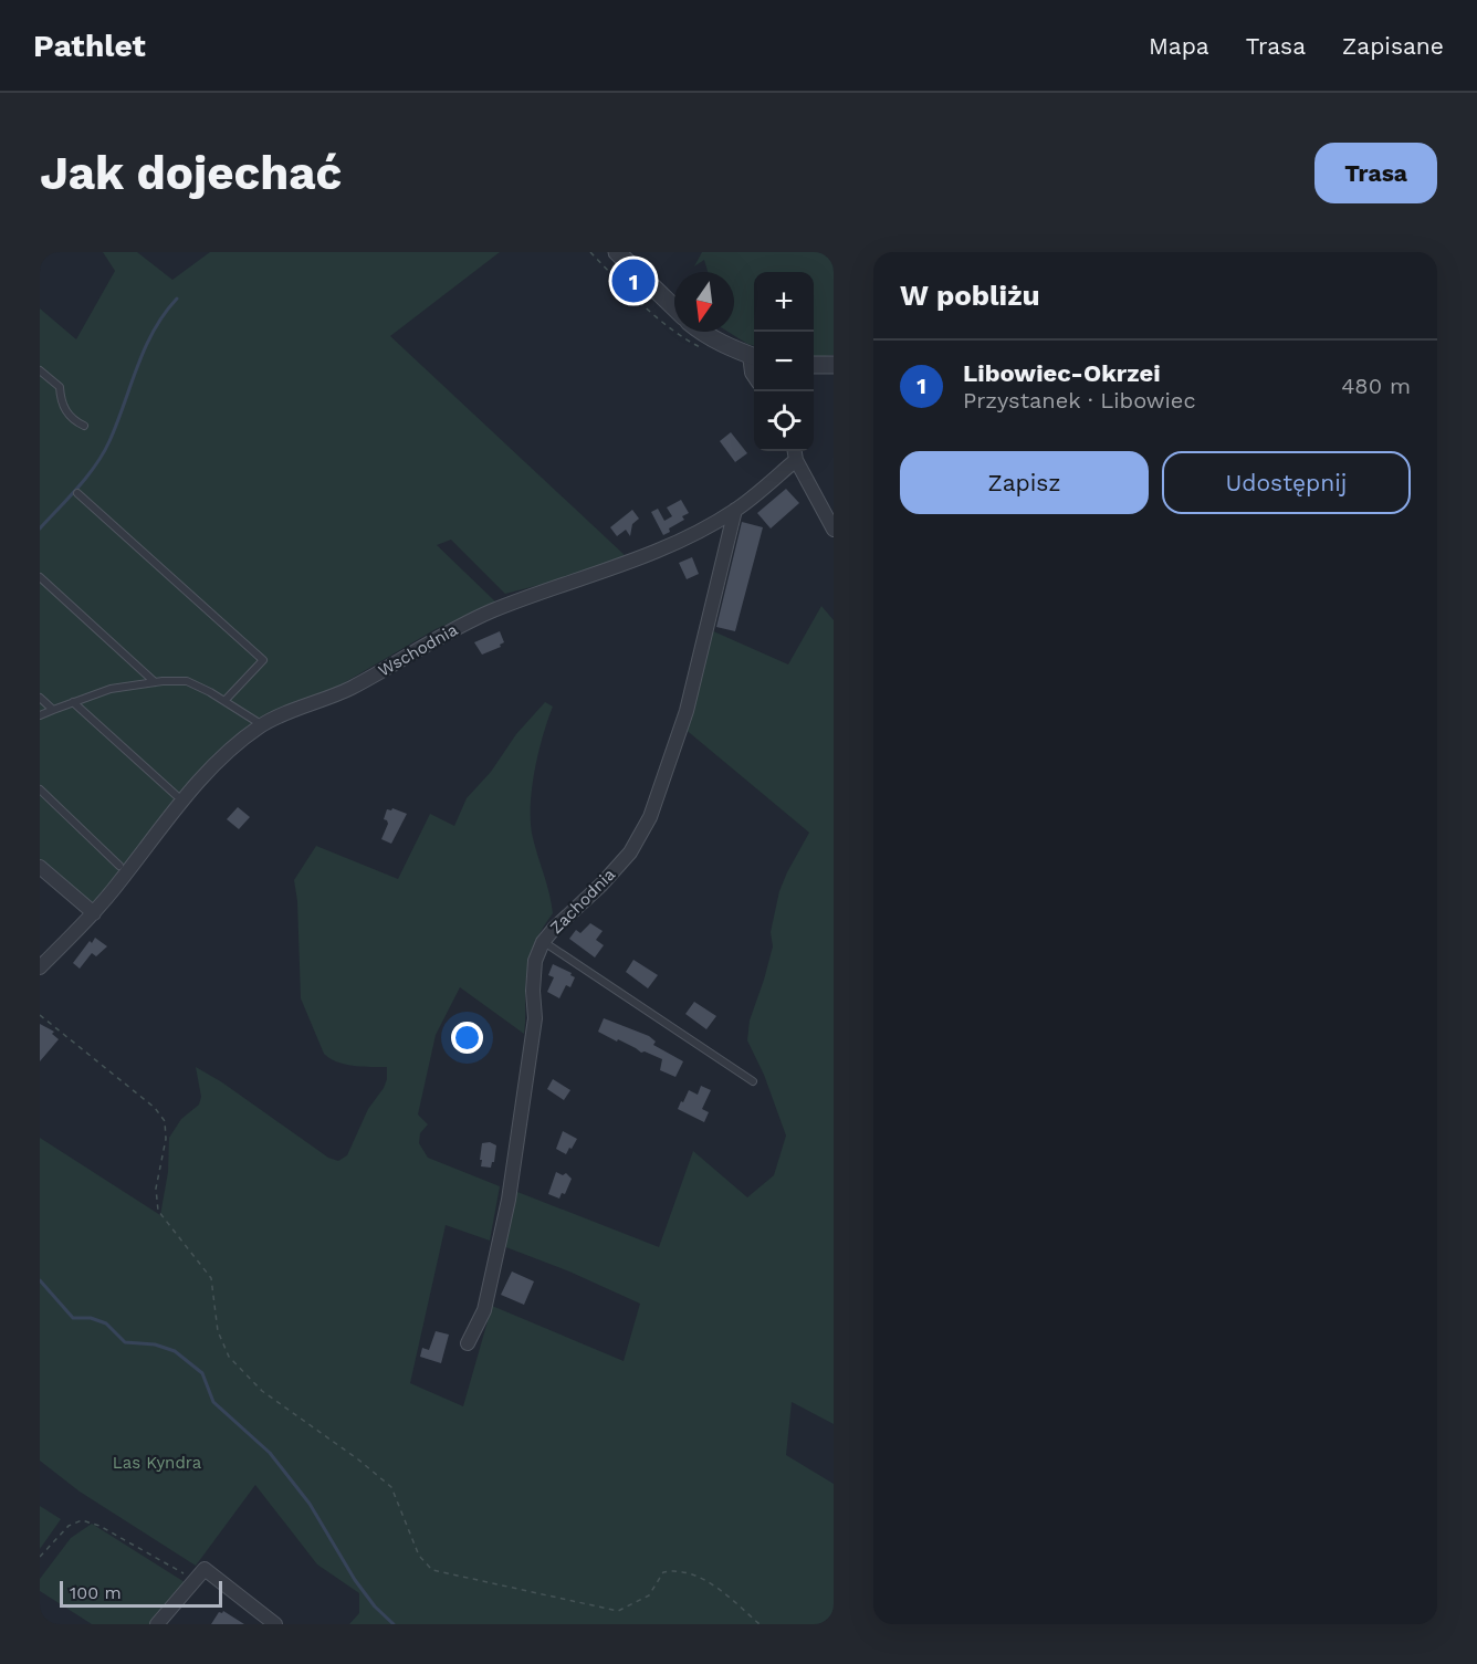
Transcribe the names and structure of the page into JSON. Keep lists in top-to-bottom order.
{
  "streets": {
    "street": ["Wschodnia", "Zachodnia"]
  },
  "crossings": [
    ["Wschodnia", "Zachodnia"]
  ],
  "parks": ["Las Kyndra"],
  "scale_bar": "100 m",
  "north": "bottom",
  "page": {
    "header": "Pathlet",
    "nav": ["Mapa", "Trasa", "Zapisane"],
    "buttons": [
      "Trasa",
      ["Zapisz", "Udostępnij"]
    ],
    "title": "Jak dojechać",
    "heading": "W pobliżu",
    "pins": "1",
    "map_buttons": ["+", "−"],
    "list": [
      {
        "mark": "1",
        "name": "Libowiec-Okrzei",
        "note": "Przystanek · Libowiec",
        "value": "480 m"
      }
    ],
    "scale": "100 m"
  }
}
